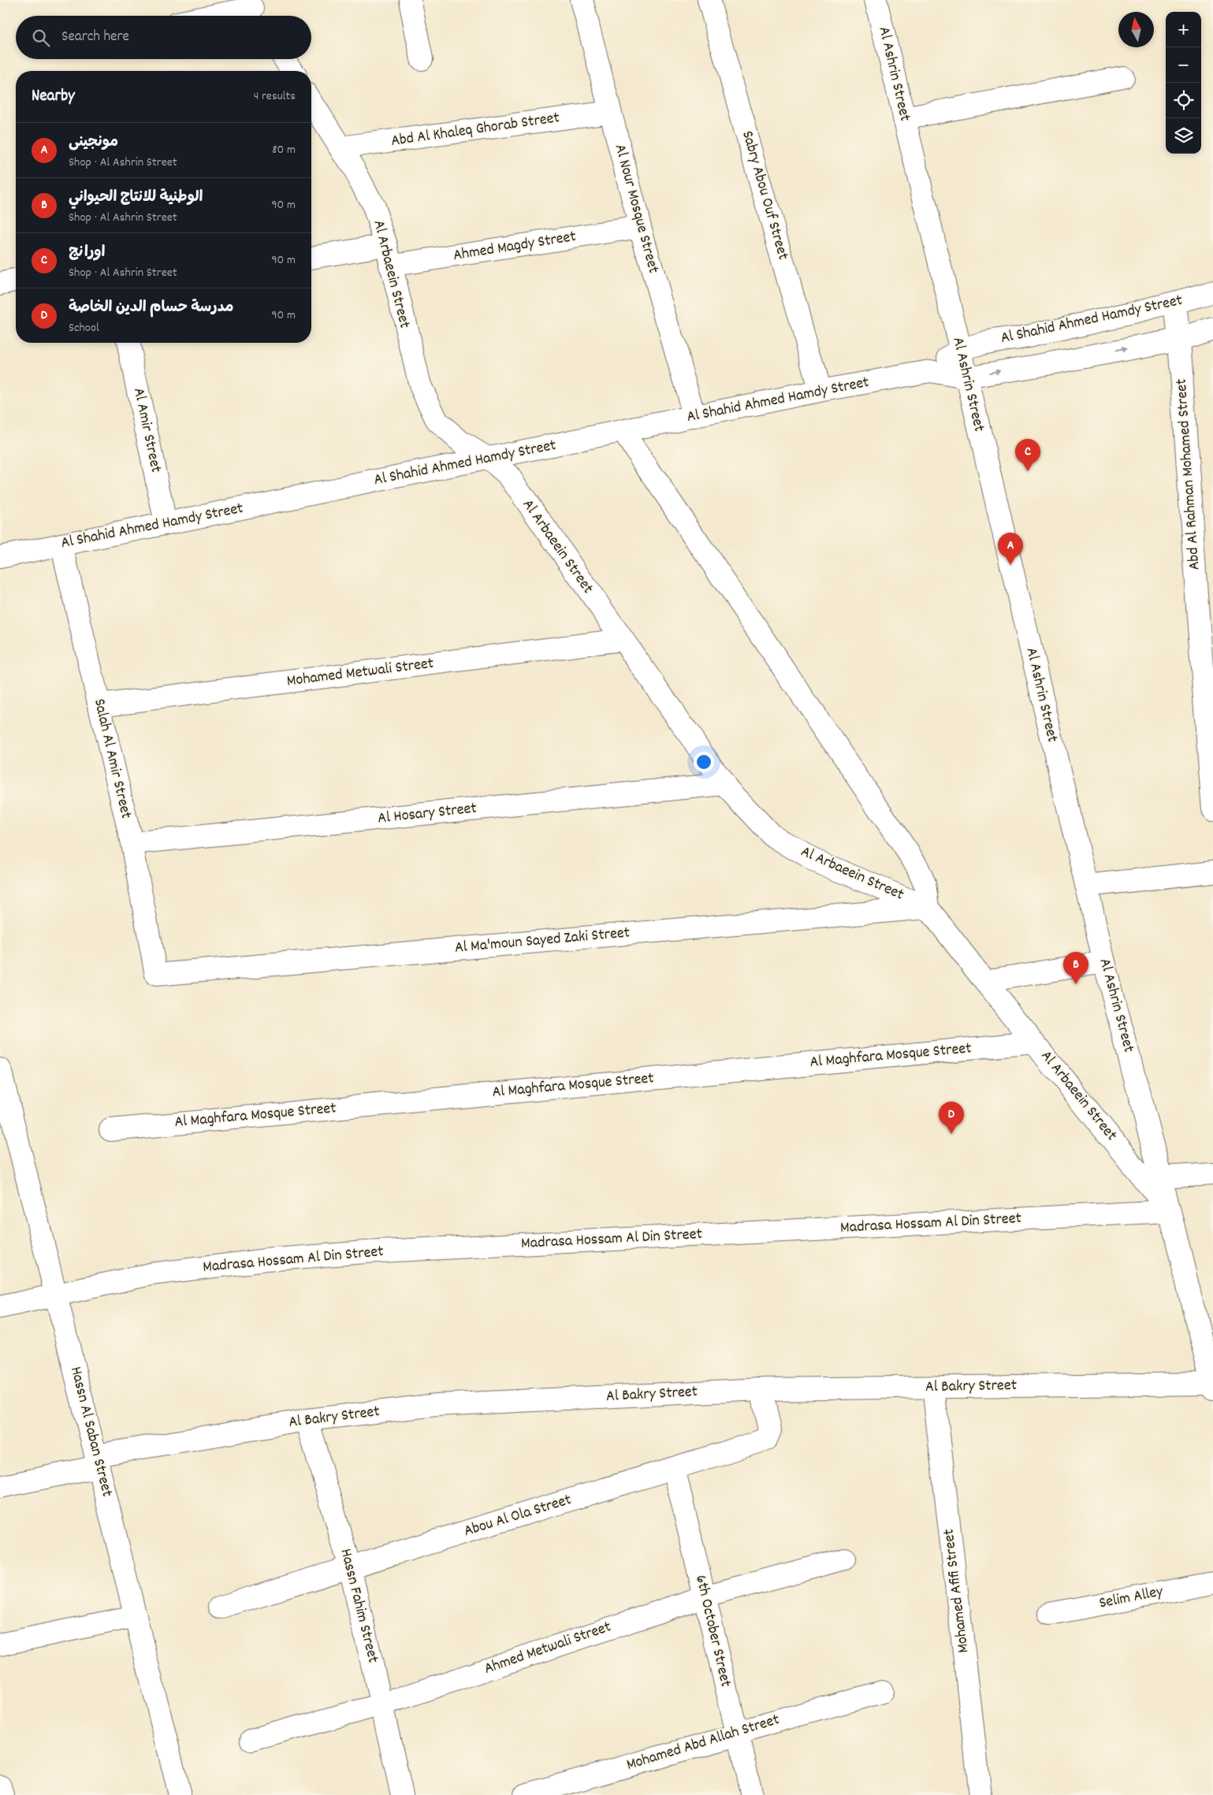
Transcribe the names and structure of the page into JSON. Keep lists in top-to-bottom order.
{
  "streets": {
    "street": [
      "Al Ashrin Street",
      "Abd Al Khaleq Ghorab Street",
      "Sabry Abou Ouf Street",
      "Al Nour Mosque Street",
      "Ahmed Magdy Street",
      "Al Arbaeein Street",
      "Al Shahid Ahmed Hamdy Street",
      "Al Amir Street",
      "Abd Al Rahman Mohamed Street",
      "Mohamed Metwali Street",
      "Salah Al Amir Street",
      "Al Hosary Street",
      "Al Ma'moun Sayed Zaki Street",
      "Al Maghfara Mosque Street",
      "Madrasa Hossam Al Din Street",
      "Al Bakry Street",
      "Hassn Al Saban Street",
      "Abou Al Ola Street",
      "Mohamed Afifi Street",
      "Selim Alley",
      "Hassn Fahim Street",
      "6th October Street",
      "Ahmed Metwali Street",
      "Mohamed Abd Allah Street"
    ]
  },
  "crossings": [
    ["Al Ashrin Street", "Al Arbaeein Street"],
    ["Al Ashrin Street", "Al Shahid Ahmed Hamdy Street"],
    ["Al Ashrin Street", "Madrasa Hossam Al Din Street"],
    ["Al Ashrin Street", "Al Bakry Street"],
    ["Abd Al Khaleq Ghorab Street", "Al Nour Mosque Street"],
    ["Abd Al Khaleq Ghorab Street", "Al Arbaeein Street"],
    ["Sabry Abou Ouf Street", "Al Shahid Ahmed Hamdy Street"],
    ["Al Nour Mosque Street", "Ahmed Magdy Street"],
    ["Al Nour Mosque Street", "Al Shahid Ahmed Hamdy Street"],
    ["Ahmed Magdy Street", "Al Arbaeein Street"],
    ["Al Arbaeein Street", "Al Shahid Ahmed Hamdy Street"],
    ["Al Arbaeein Street", "Mohamed Metwali Street"],
    ["Al Arbaeein Street", "Al Hosary Street"],
    ["Al Arbaeein Street", "Al Ma'moun Sayed Zaki Street"],
    ["Al Arbaeein Street", "Al Maghfara Mosque Street"],
    ["Al Arbaeein Street", "Madrasa Hossam Al Din Street"],
    ["Al Shahid Ahmed Hamdy Street", "Al Amir Street"],
    ["Al Shahid Ahmed Hamdy Street", "Abd Al Rahman Mohamed Street"],
    ["Al Shahid Ahmed Hamdy Street", "Salah Al Amir Street"],
    ["Mohamed Metwali Street", "Salah Al Amir Street"],
    ["Salah Al Amir Street", "Al Hosary Street"],
    ["Salah Al Amir Street", "Al Ma'moun Sayed Zaki Street"],
    ["Madrasa Hossam Al Din Street", "Hassn Al Saban Street"],
    ["Al Bakry Street", "Hassn Al Saban Street"],
    ["Al Bakry Street", "Abou Al Ola Street"],
    ["Al Bakry Street", "Mohamed Afifi Street"],
    ["Al Bakry Street", "Hassn Fahim Street"],
    ["Abou Al Ola Street", "Hassn Fahim Street"],
    ["Abou Al Ola Street", "6th October Street"],
    ["Hassn Fahim Street", "Ahmed Metwali Street"],
    ["6th October Street", "Ahmed Metwali Street"],
    ["6th October Street", "Mohamed Abd Allah Street"]
  ],
  "north": "top",
  "page": {
    "map_buttons": ["+", "−"],
    "search": "Search here",
    "heading": ["Nearby", "4 results"],
    "list": [
      {
        "mark": "A",
        "name": "مونجينى",
        "note": "Shop · Al Ashrin Street",
        "value": "80 m"
      },
      {
        "mark": "B",
        "name": "الوطنية للانتاج الحيواني",
        "note": "Shop · Al Ashrin Street",
        "value": "90 m"
      },
      {
        "mark": "C",
        "name": "اورانج",
        "note": "Shop · Al Ashrin Street",
        "value": "90 m"
      },
      {
        "mark": "D",
        "name": "مدرسة حسام الدين الخاصة",
        "note": "School",
        "value": "90 m"
      }
    ],
    "pins": [
      "C",
      "A",
      "B",
      "D"
    ]
  }
}
